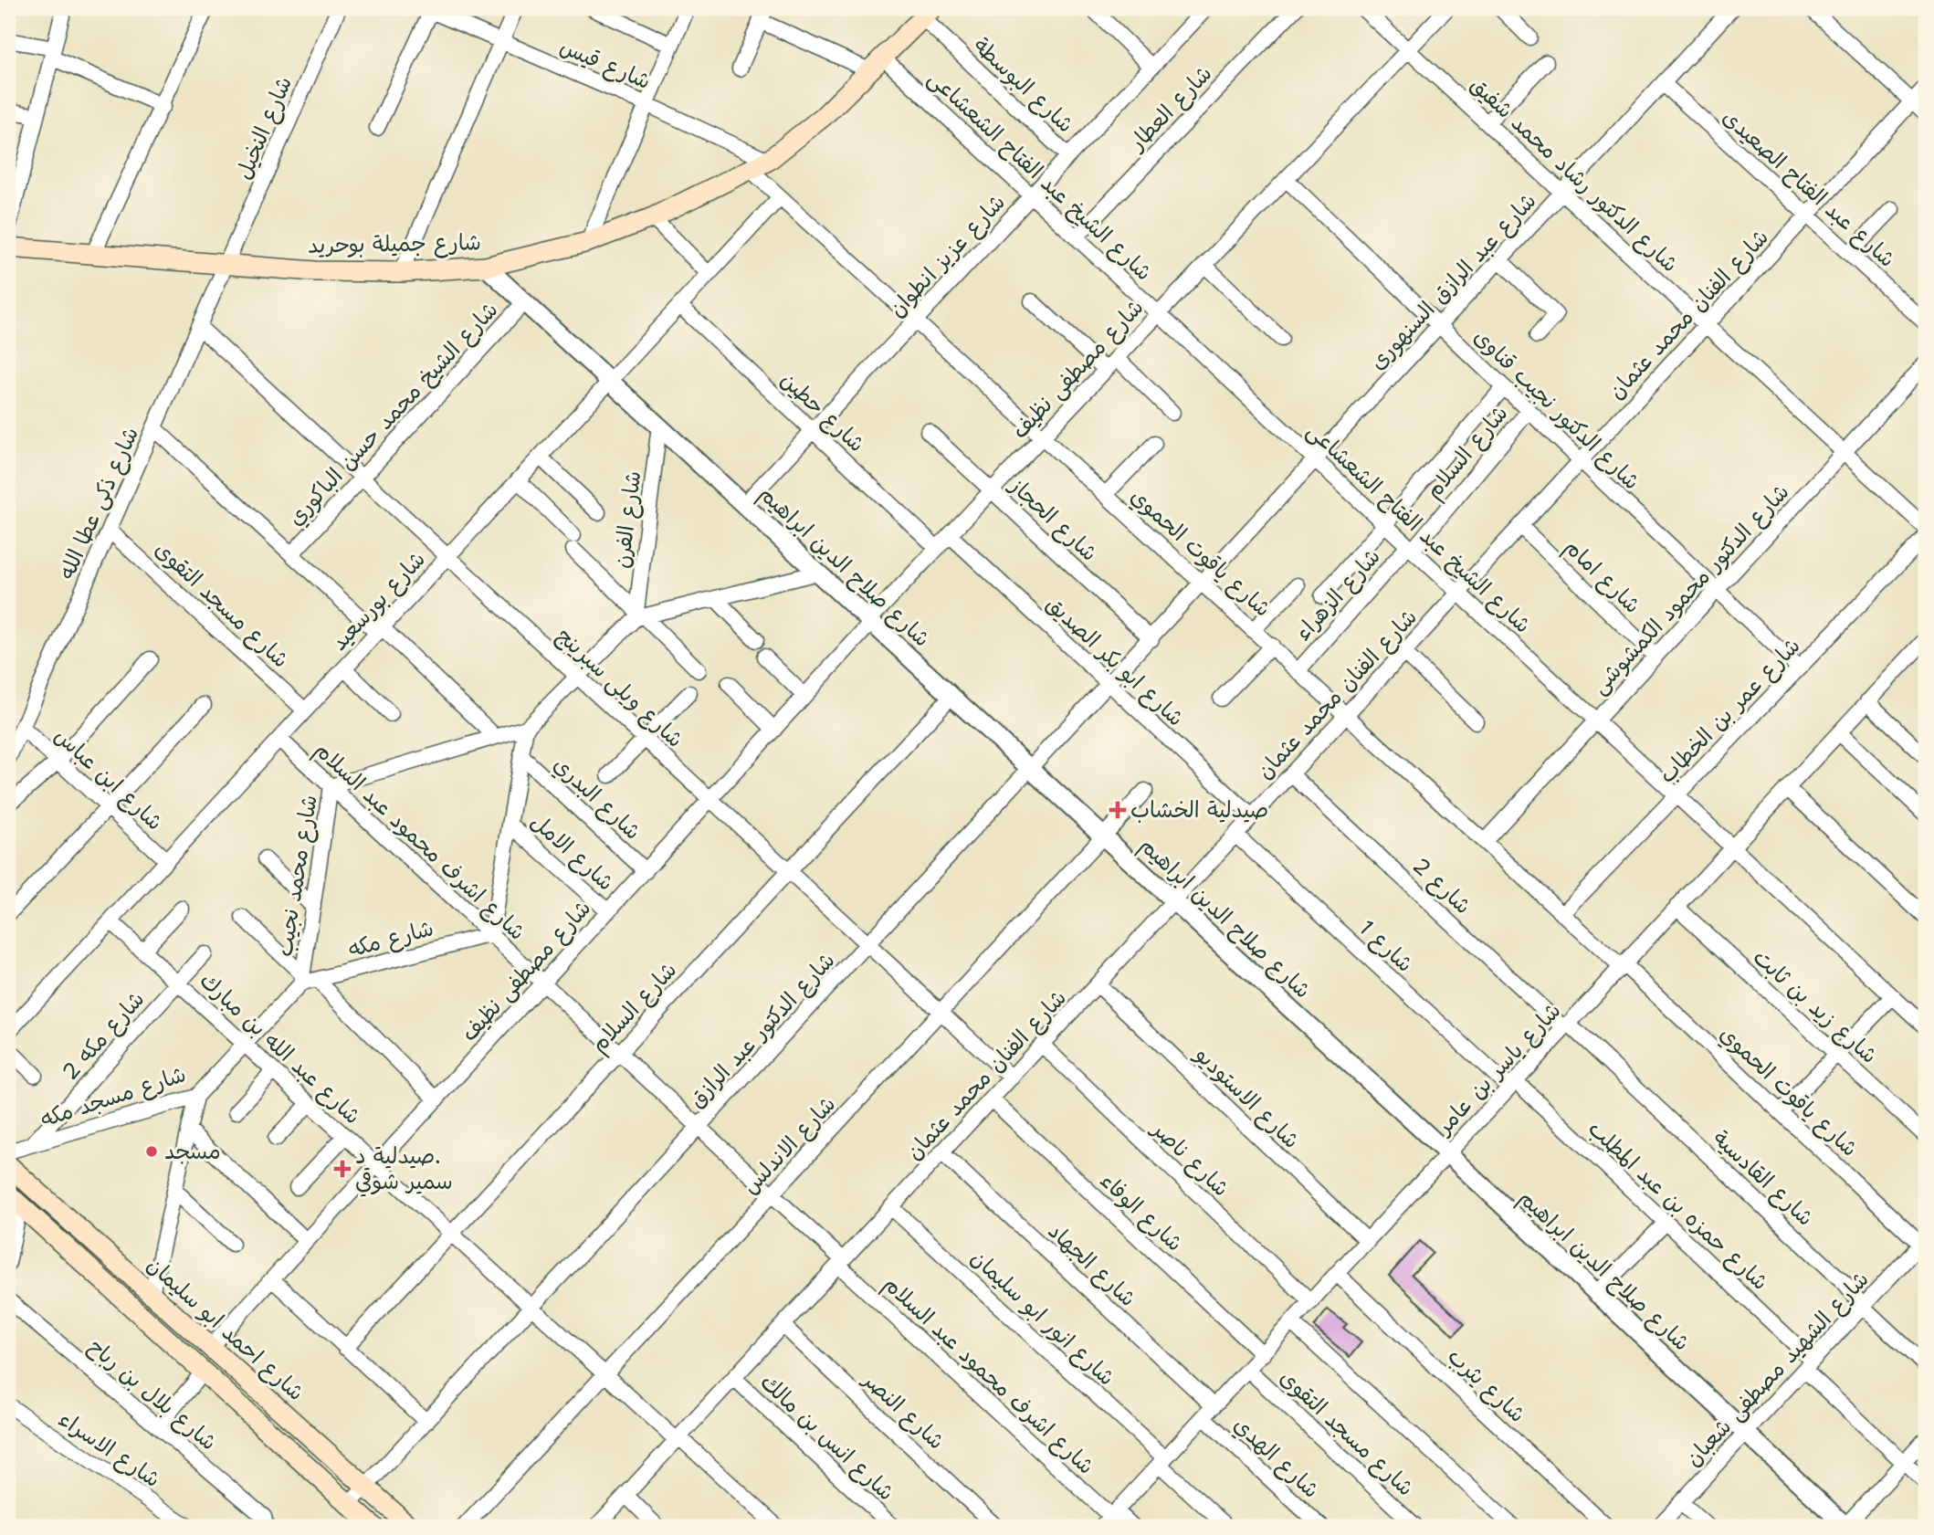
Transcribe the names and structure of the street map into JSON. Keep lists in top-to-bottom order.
{
  "streets": {
    "main road": ["شارع جميلة بوحريد", "شارع احمد ابو سليمان"],
    "street": [
      "شارع قيس",
      "شارع البوسطة",
      "شارع العطار",
      "شارع النخيل",
      "شارع الدكتور رشاد محمد شفيق",
      "شارع الشيخ عبد الفتاح الشعشاعى",
      "شارع عبد الفتاح الصعيدى",
      "شارع عزيز انطوان",
      "شارع عبد الرازق السنهورى",
      "شارع الفنان محمد عثمان",
      "شارع مصطفى نظيف",
      "شارع الدكتور نجيب قناوى",
      "شارع حطين",
      "شارع الشيخ محمد حسن الباكوري",
      "شارع السلام",
      "شارع ذكى عطا الله",
      "شارع الفرن",
      "شارع الحجاز",
      "شارع ياقوت الحموي",
      "شارع صلاح الدين ابراهيم",
      "شارع امام",
      "شارع الدكتور محمود الكمشوشى",
      "شارع الزهراء",
      "شارع بورسعيد",
      "شارع مسجد التقوى",
      "شارع ابو بكر الصديق",
      "شارع ويلى سبرينج",
      "شارع عمر بن الخطاب",
      "شارع ابن عباس",
      "شارع البدري",
      "شارع اشرف محمود عبد السلام",
      "شارع الامل",
      "شارع محمد نجيب",
      "شارع 2",
      "شارع مكه",
      "شارع 1",
      "شارع زيد بن ثابت",
      "شارع الدكتور عبد الرازق",
      "شارع مكه 2",
      "شارع عبد الله بن مبارك",
      "شارع ياسر بن عامر",
      "شارع مسجد مكه",
      "شارع الاستوديو",
      "شارع الاندلس",
      "شارع ناصر",
      "شارع القادسية",
      "شارع حمزه بن عبد المطلب",
      "شارع الوفاء",
      "شارع الجهاد",
      "شارع انور ابو سليمان",
      "شارع الشهيد مصطفى شعبان",
      "شارع يثرب",
      "شارع بلال بن رباح",
      "شارع النصر",
      "شارع انس بن مالك",
      "شارع الاسراء",
      "شارع الهدي"
    ]
  },
  "crossings": [
    ["شارع قيس", "شارع جميلة بوحريد"],
    ["شارع قيس", "شارع ياقوت الحموي"],
    ["شارع البوسطة", "شارع جميلة بوحريد"],
    ["شارع البوسطة", "شارع عزيز انطوان"],
    ["شارع العطار", "شارع الشيخ عبد الفتاح الشعشاعى"],
    ["شارع النخيل", "شارع جميلة بوحريد"],
    ["شارع النخيل", "شارع ذكى عطا الله"],
    ["شارع الدكتور رشاد محمد شفيق", "شارع عبد الرازق السنهورى"],
    ["شارع الدكتور رشاد محمد شفيق", "شارع الفنان محمد عثمان"],
    ["شارع الدكتور رشاد محمد شفيق", "شارع مصطفى نظيف"],
    ["شارع الدكتور رشاد محمد شفيق", "شارع الدكتور محمود الكمشوشى"],
    ["شارع الشيخ عبد الفتاح الشعشاعى", "شارع جميلة بوحريد"],
    ["شارع الشيخ عبد الفتاح الشعشاعى", "شارع عزيز انطوان"],
    ["شارع الشيخ عبد الفتاح الشعشاعى", "شارع عبد الرازق السنهورى"],
    ["شارع الشيخ عبد الفتاح الشعشاعى", "شارع الفنان محمد عثمان"],
    ["شارع الشيخ عبد الفتاح الشعشاعى", "شارع مصطفى نظيف"],
    ["شارع الشيخ عبد الفتاح الشعشاعى", "شارع السلام"],
    ["شارع الشيخ عبد الفتاح الشعشاعى", "شارع الدكتور محمود الكمشوشى"],
    ["شارع الشيخ عبد الفتاح الشعشاعى", "شارع الزهراء"],
    ["شارع الشيخ عبد الفتاح الشعشاعى", "شارع عمر بن الخطاب"],
    ["شارع الشيخ عبد الفتاح الشعشاعى", "شارع ياسر بن عامر"],
    ["شارع عبد الفتاح الصعيدى", "شارع عبد الرازق السنهورى"],
    ["شارع عبد الفتاح الصعيدى", "شارع الفنان محمد عثمان"],
    ["شارع جميلة بوحريد", "شارع ذكى عطا الله"],
    ["شارع جميلة بوحريد", "شارع ياقوت الحموي"],
    ["شارع جميلة بوحريد", "شارع صلاح الدين ابراهيم"],
    ["شارع عزيز انطوان", "شارع حطين"],
    ["شارع عزيز انطوان", "شارع ياقوت الحموي"],
    ["شارع عزيز انطوان", "شارع صلاح الدين ابراهيم"],
    ["شارع عبد الرازق السنهورى", "شارع الدكتور نجيب قناوى"],
    ["شارع عبد الرازق السنهورى", "شارع ياقوت الحموي"],
    ["شارع عبد الرازق السنهورى", "شارع الدكتور عبد الرازق"],
    ["شارع الفنان محمد عثمان", "شارع الدكتور نجيب قناوى"],
    ["شارع الفنان محمد عثمان", "شارع ياقوت الحموي"],
    ["شارع الفنان محمد عثمان", "شارع صلاح الدين ابراهيم"],
    ["شارع الفنان محمد عثمان", "شارع امام"],
    ["شارع الفنان محمد عثمان", "شارع ابو بكر الصديق"],
    ["شارع الفنان محمد عثمان", "شارع ويلى سبرينج"],
    ["شارع الفنان محمد عثمان", "شارع اشرف محمود عبد السلام"],
    ["شارع الفنان محمد عثمان", "شارع 2"],
    ["شارع الفنان محمد عثمان", "شارع 1"],
    ["شارع الفنان محمد عثمان", "شارع عبد الله بن مبارك"],
    ["شارع الفنان محمد عثمان", "شارع الاستوديو"],
    ["شارع الفنان محمد عثمان", "شارع ناصر"],
    ["شارع الفنان محمد عثمان", "شارع الوفاء"],
    ["شارع الفنان محمد عثمان", "شارع الجهاد"],
    ["شارع الفنان محمد عثمان", "شارع انور ابو سليمان"],
    ["شارع الفنان محمد عثمان", "شارع النصر"],
    ["شارع الفنان محمد عثمان", "شارع انس بن مالك"],
    ["شارع مصطفى نظيف", "شارع الدكتور نجيب قناوى"],
    ["شارع مصطفى نظيف", "شارع حطين"],
    ["شارع مصطفى نظيف", "شارع الحجاز"],
    ["شارع مصطفى نظيف", "شارع ياقوت الحموي"],
    ["شارع مصطفى نظيف", "شارع صلاح الدين ابراهيم"],
    ["شارع مصطفى نظيف", "شارع ابو بكر الصديق"],
    ["شارع مصطفى نظيف", "شارع ويلى سبرينج"],
    ["شارع مصطفى نظيف", "شارع البدري"],
    ["شارع مصطفى نظيف", "شارع اشرف محمود عبد السلام"],
    ["شارع مصطفى نظيف", "شارع الامل"],
    ["شارع مصطفى نظيف", "شارع عبد الله بن مبارك"],
    ["شارع مصطفى نظيف", "شارع احمد ابو سليمان"],
    ["شارع الدكتور نجيب قناوى", "شارع السلام"],
    ["شارع الدكتور نجيب قناوى", "شارع الدكتور محمود الكمشوشى"],
    ["شارع الدكتور نجيب قناوى", "شارع عمر بن الخطاب"],
    ["شارع حطين", "شارع بورسعيد"],
    ["شارع الشيخ محمد حسن الباكوري", "شارع صلاح الدين ابراهيم"],
    ["شارع الشيخ محمد حسن الباكوري", "شارع ويلى سبرينج"],
    ["شارع السلام", "شارع صلاح الدين ابراهيم"],
    ["شارع السلام", "شارع الزهراء"],
    ["شارع السلام", "شارع ويلى سبرينج"],
    ["شارع السلام", "شارع اشرف محمود عبد السلام"],
    ["شارع السلام", "شارع عبد الله بن مبارك"],
    ["شارع ذكى عطا الله", "شارع مسجد التقوى"],
    ["شارع ذكى عطا الله", "شارع ويلى سبرينج"],
    ["شارع ذكى عطا الله", "شارع ابن عباس"],
    ["شارع الفرن", "شارع صلاح الدين ابراهيم"],
    ["شارع الحجاز", "شارع الدكتور عبد الرازق"],
    ["شارع ياقوت الحموي", "شارع الدكتور محمود الكمشوشى"],
    ["شارع ياقوت الحموي", "شارع الزهراء"],
    ["شارع ياقوت الحموي", "شارع بورسعيد"],
    ["شارع ياقوت الحموي", "شارع عمر بن الخطاب"],
    ["شارع ياقوت الحموي", "شارع الدكتور عبد الرازق"],
    ["شارع ياقوت الحموي", "شارع ياسر بن عامر"],
    ["شارع ياقوت الحموي", "شارع الشهيد مصطفى شعبان"],
    ["شارع صلاح الدين ابراهيم", "شارع بورسعيد"],
    ["شارع صلاح الدين ابراهيم", "شارع الدكتور عبد الرازق"],
    ["شارع صلاح الدين ابراهيم", "شارع ياسر بن عامر"],
    ["شارع صلاح الدين ابراهيم", "شارع الاندلس"],
    ["شارع صلاح الدين ابراهيم", "شارع الشهيد مصطفى شعبان"],
    ["شارع امام", "شارع الدكتور محمود الكمشوشى"],
    ["شارع بورسعيد", "شارع مسجد التقوى"],
    ["شارع بورسعيد", "شارع ويلى سبرينج"],
    ["شارع بورسعيد", "شارع ابن عباس"],
    ["شارع بورسعيد", "شارع اشرف محمود عبد السلام"],
    ["شارع بورسعيد", "شارع عبد الله بن مبارك"],
    ["شارع مسجد التقوى", "شارع ياسر بن عامر"],
    ["شارع ابو بكر الصديق", "شارع الدكتور عبد الرازق"],
    ["شارع ويلى سبرينج", "شارع الدكتور عبد الرازق"],
    ["شارع ويلى سبرينج", "شارع الاندلس"],
    ["شارع اشرف محمود عبد السلام", "شارع محمد نجيب"],
    ["شارع اشرف محمود عبد السلام", "شارع مكه"],
    ["شارع اشرف محمود عبد السلام", "شارع الدكتور عبد الرازق"],
    ["شارع اشرف محمود عبد السلام", "شارع ياسر بن عامر"],
    ["شارع اشرف محمود عبد السلام", "شارع الاندلس"],
    ["شارع محمد نجيب", "شارع مكه"],
    ["شارع محمد نجيب", "شارع مسجد مكه"],
    ["شارع 2", "شارع ياسر بن عامر"],
    ["شارع 2", "شارع القادسية"],
    ["شارع مكه", "شارع مسجد مكه"],
    ["شارع 1", "شارع ياسر بن عامر"],
    ["شارع 1", "شارع حمزه بن عبد المطلب"],
    ["شارع زيد بن ثابت", "شارع ياسر بن عامر"],
    ["شارع الدكتور عبد الرازق", "شارع عبد الله بن مبارك"],
    ["شارع الدكتور عبد الرازق", "شارع احمد ابو سليمان"],
    ["شارع مكه 2", "شارع عبد الله بن مبارك"],
    ["شارع مكه 2", "شارع مسجد مكه"],
    ["شارع عبد الله بن مبارك", "شارع مسجد مكه"],
    ["شارع عبد الله بن مبارك", "شارع الاندلس"],
    ["شارع ياسر بن عامر", "شارع الاستوديو"],
    ["شارع ياسر بن عامر", "شارع ناصر"],
    ["شارع ياسر بن عامر", "شارع القادسية"],
    ["شارع ياسر بن عامر", "شارع حمزه بن عبد المطلب"],
    ["شارع ياسر بن عامر", "شارع الوفاء"],
    ["شارع ياسر بن عامر", "شارع الجهاد"],
    ["شارع ياسر بن عامر", "شارع انور ابو سليمان"],
    ["شارع ياسر بن عامر", "شارع يثرب"],
    ["شارع ياسر بن عامر", "شارع الهدي"],
    ["شارع القادسية", "شارع الشهيد مصطفى شعبان"],
    ["شارع حمزه بن عبد المطلب", "شارع الشهيد مصطفى شعبان"],
    ["شارع الجهاد", "شارع الهدي"]
  ],
  "places": {
    "health": ["صيدلية الخشاب", "صيدلية د. سمير شوقي"],
    "other": ["مسجد"]
  }
}
